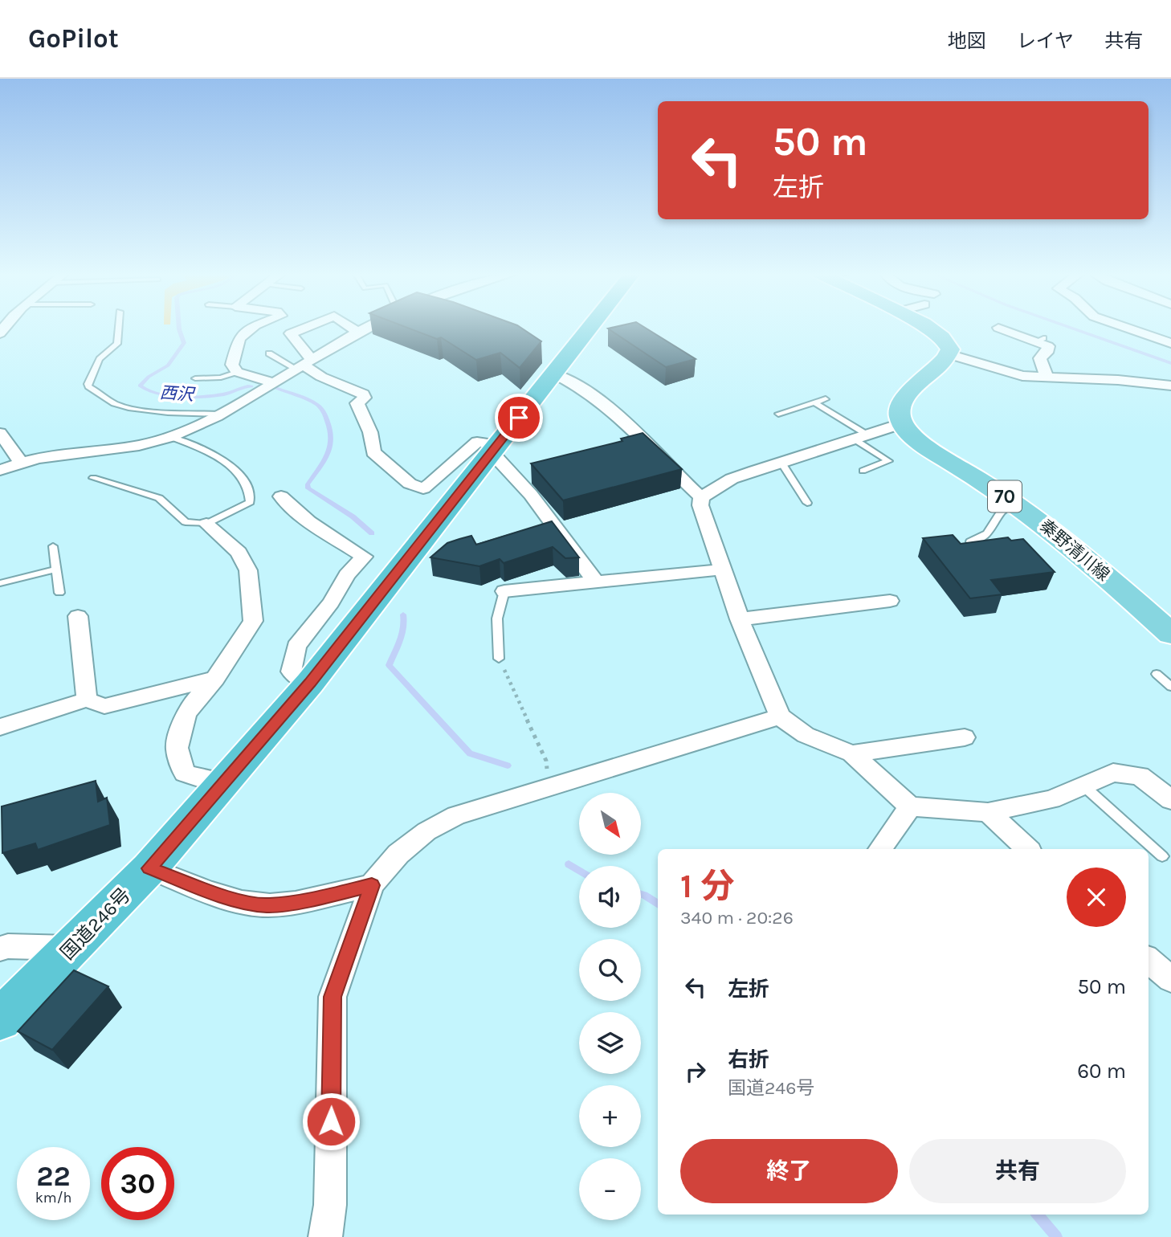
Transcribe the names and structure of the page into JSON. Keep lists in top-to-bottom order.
{
  "streets": {
    "highway": ["国道246号"],
    "main road": ["70", "秦野清川線"]
  },
  "water": ["西沢"],
  "north": "bottom right",
  "page": {
    "header": "GoPilot",
    "nav": ["地図", "レイヤ", "共有"],
    "turn": ["50 m", "左折"],
    "map_buttons": ["+", "−"],
    "heading": ["1 分", "340 m · 20:26"],
    "list": [
      {
        "name": "左折",
        "value": "50 m"
      },
      {
        "name": "右折",
        "note": "国道246号",
        "value": "60 m"
      }
    ],
    "buttons": ["終了", "共有"],
    "speed": "22 km/h",
    "limit": "30"
  }
}
